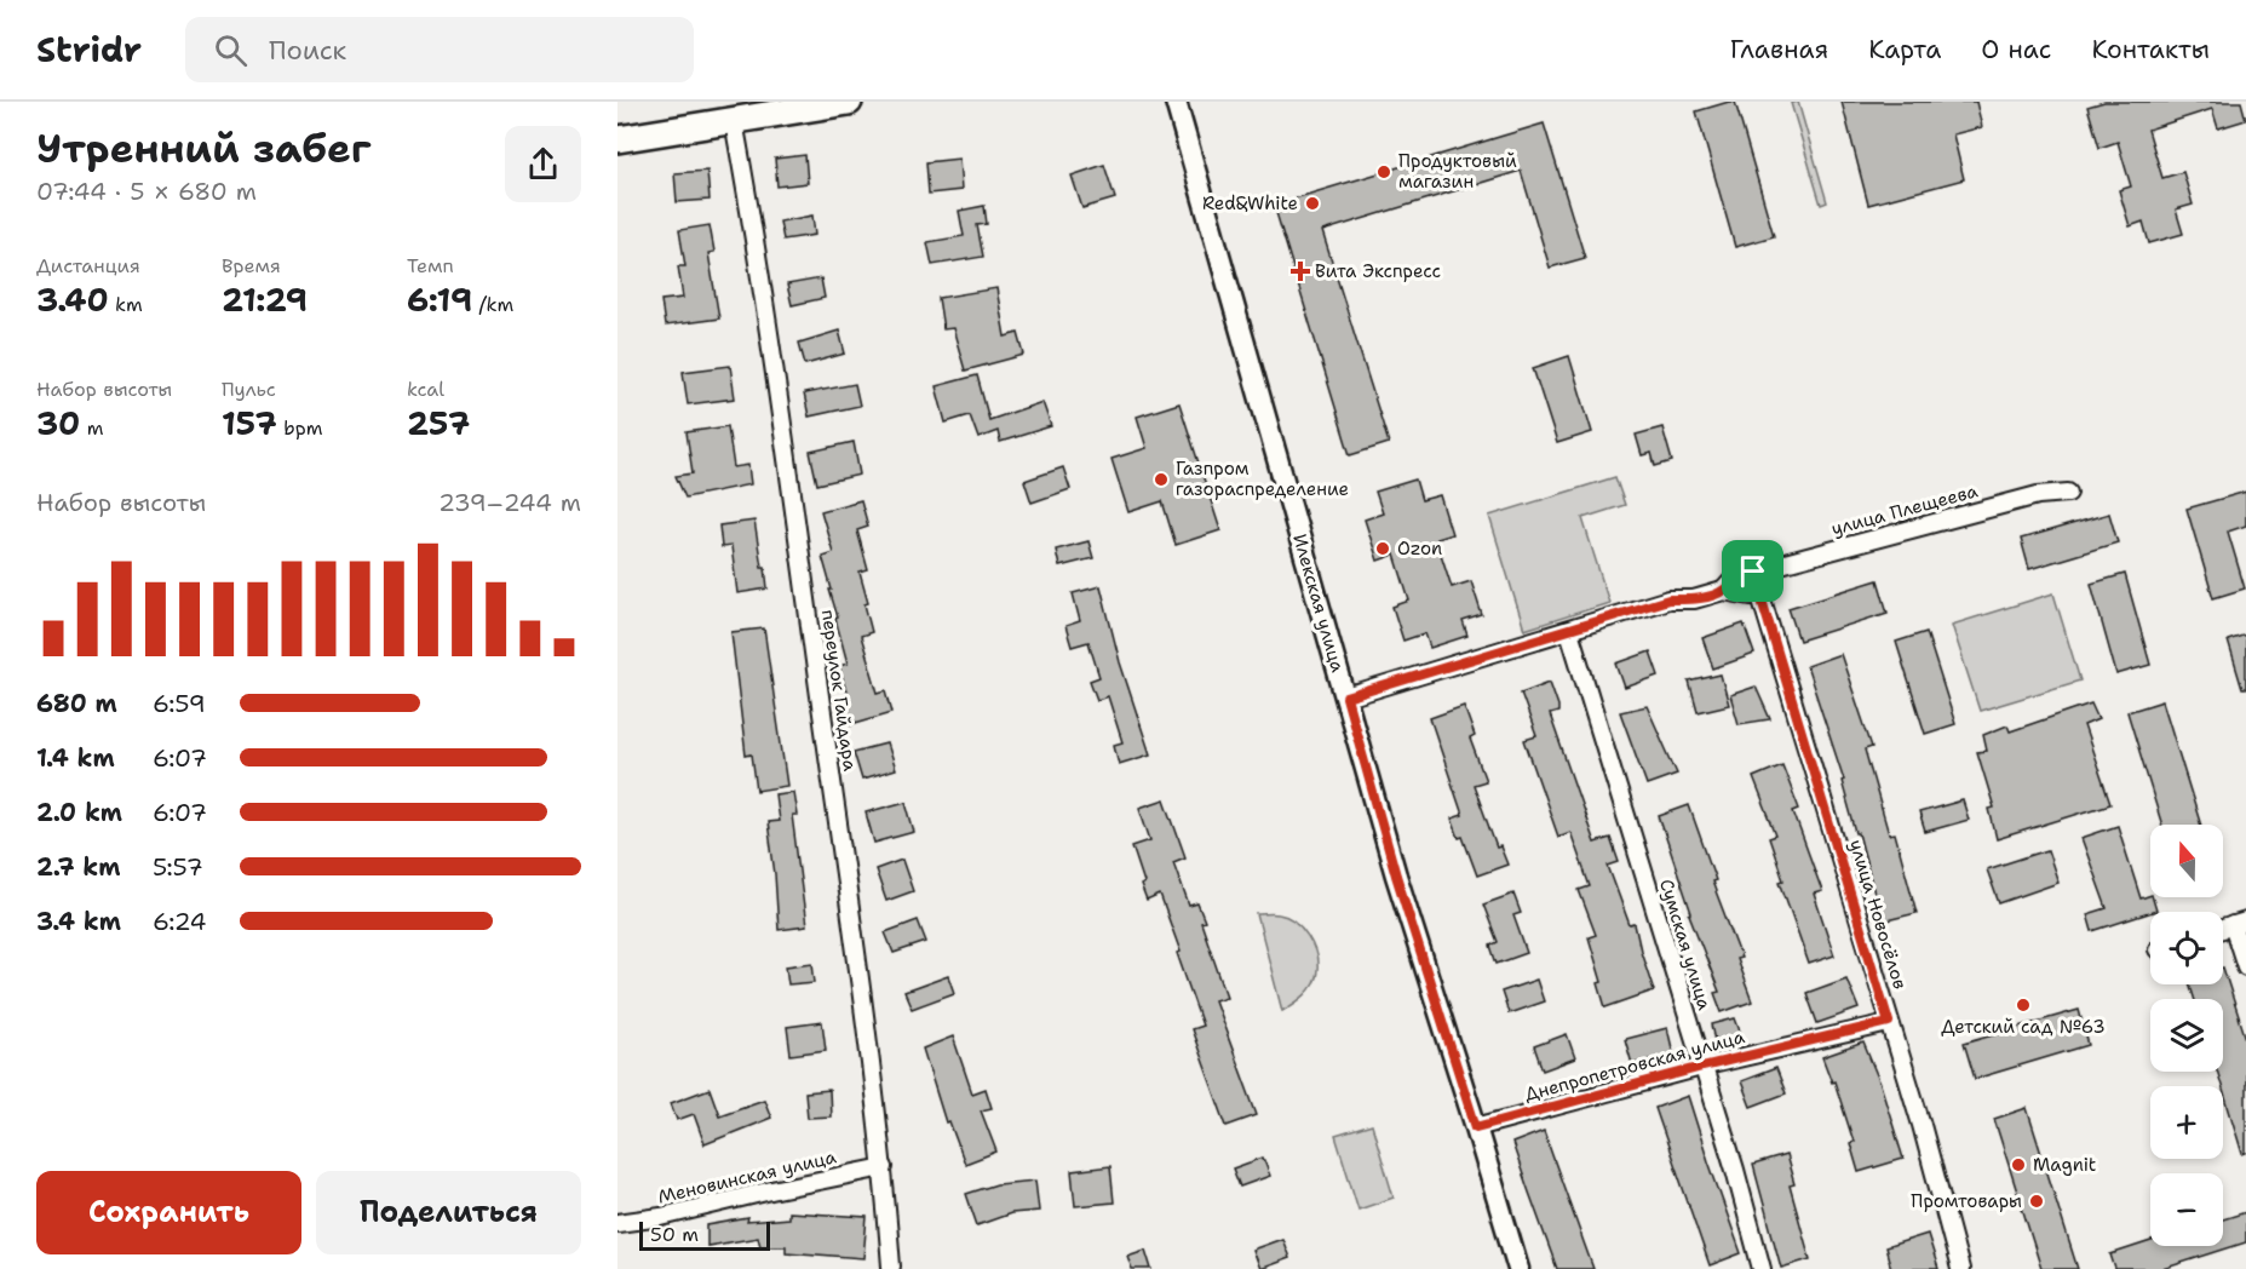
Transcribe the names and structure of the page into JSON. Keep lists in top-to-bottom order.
{
  "streets": {
    "street": [
      "улица Плещеева",
      "Илекская улица",
      "переулок Гайдара",
      "улица Новосёлов",
      "Сумская улица",
      "Днепропетровская улица",
      "Меновинская улица"
    ]
  },
  "crossings": [
    ["улица Плещеева", "улица Новосёлов"],
    ["Илекская улица", "Днепропетровская улица"],
    ["переулок Гайдара", "Меновинская улица"],
    ["улица Новосёлов", "Днепропетровская улица"],
    ["Сумская улица", "Днепропетровская улица"]
  ],
  "places": {
    "other": [
      "Продуктовый магазин",
      "Red&White",
      "Газпром газораспределение",
      "Ozon",
      "Детский сад №63",
      "Magnit",
      "Промтовары"
    ],
    "health": ["Вита Экспресс"]
  },
  "scale_bar": "50 m",
  "north": "top",
  "page": {
    "header": "Stridr",
    "search": "Поиск",
    "nav": [
      "Главная",
      "Карта",
      "О нас",
      "Контакты"
    ],
    "heading": ["Утренний забег", "07:44 · 5 × 680 m"],
    "stats": [
      ["Дистанция", "3.40 km"],
      ["Время", "21:29"],
      ["Темп", "6:19 /km"],
      ["Набор высоты", "30 m"],
      ["Пульс", "157 bpm"],
      ["kcal", "257"]
    ],
    "chart": ["Набор высоты", "239–244 m"],
    "list": [
      {
        "name": "680 m",
        "note": "6:59"
      },
      {
        "name": "1.4 km",
        "note": "6:07"
      },
      {
        "name": "2.0 km",
        "note": "6:07"
      },
      {
        "name": "2.7 km",
        "note": "5:57"
      },
      {
        "name": "3.4 km",
        "note": "6:24"
      }
    ],
    "map_buttons": ["+", "−"],
    "buttons": ["Сохранить", "Поделиться"],
    "scale": "50 m"
  }
}
